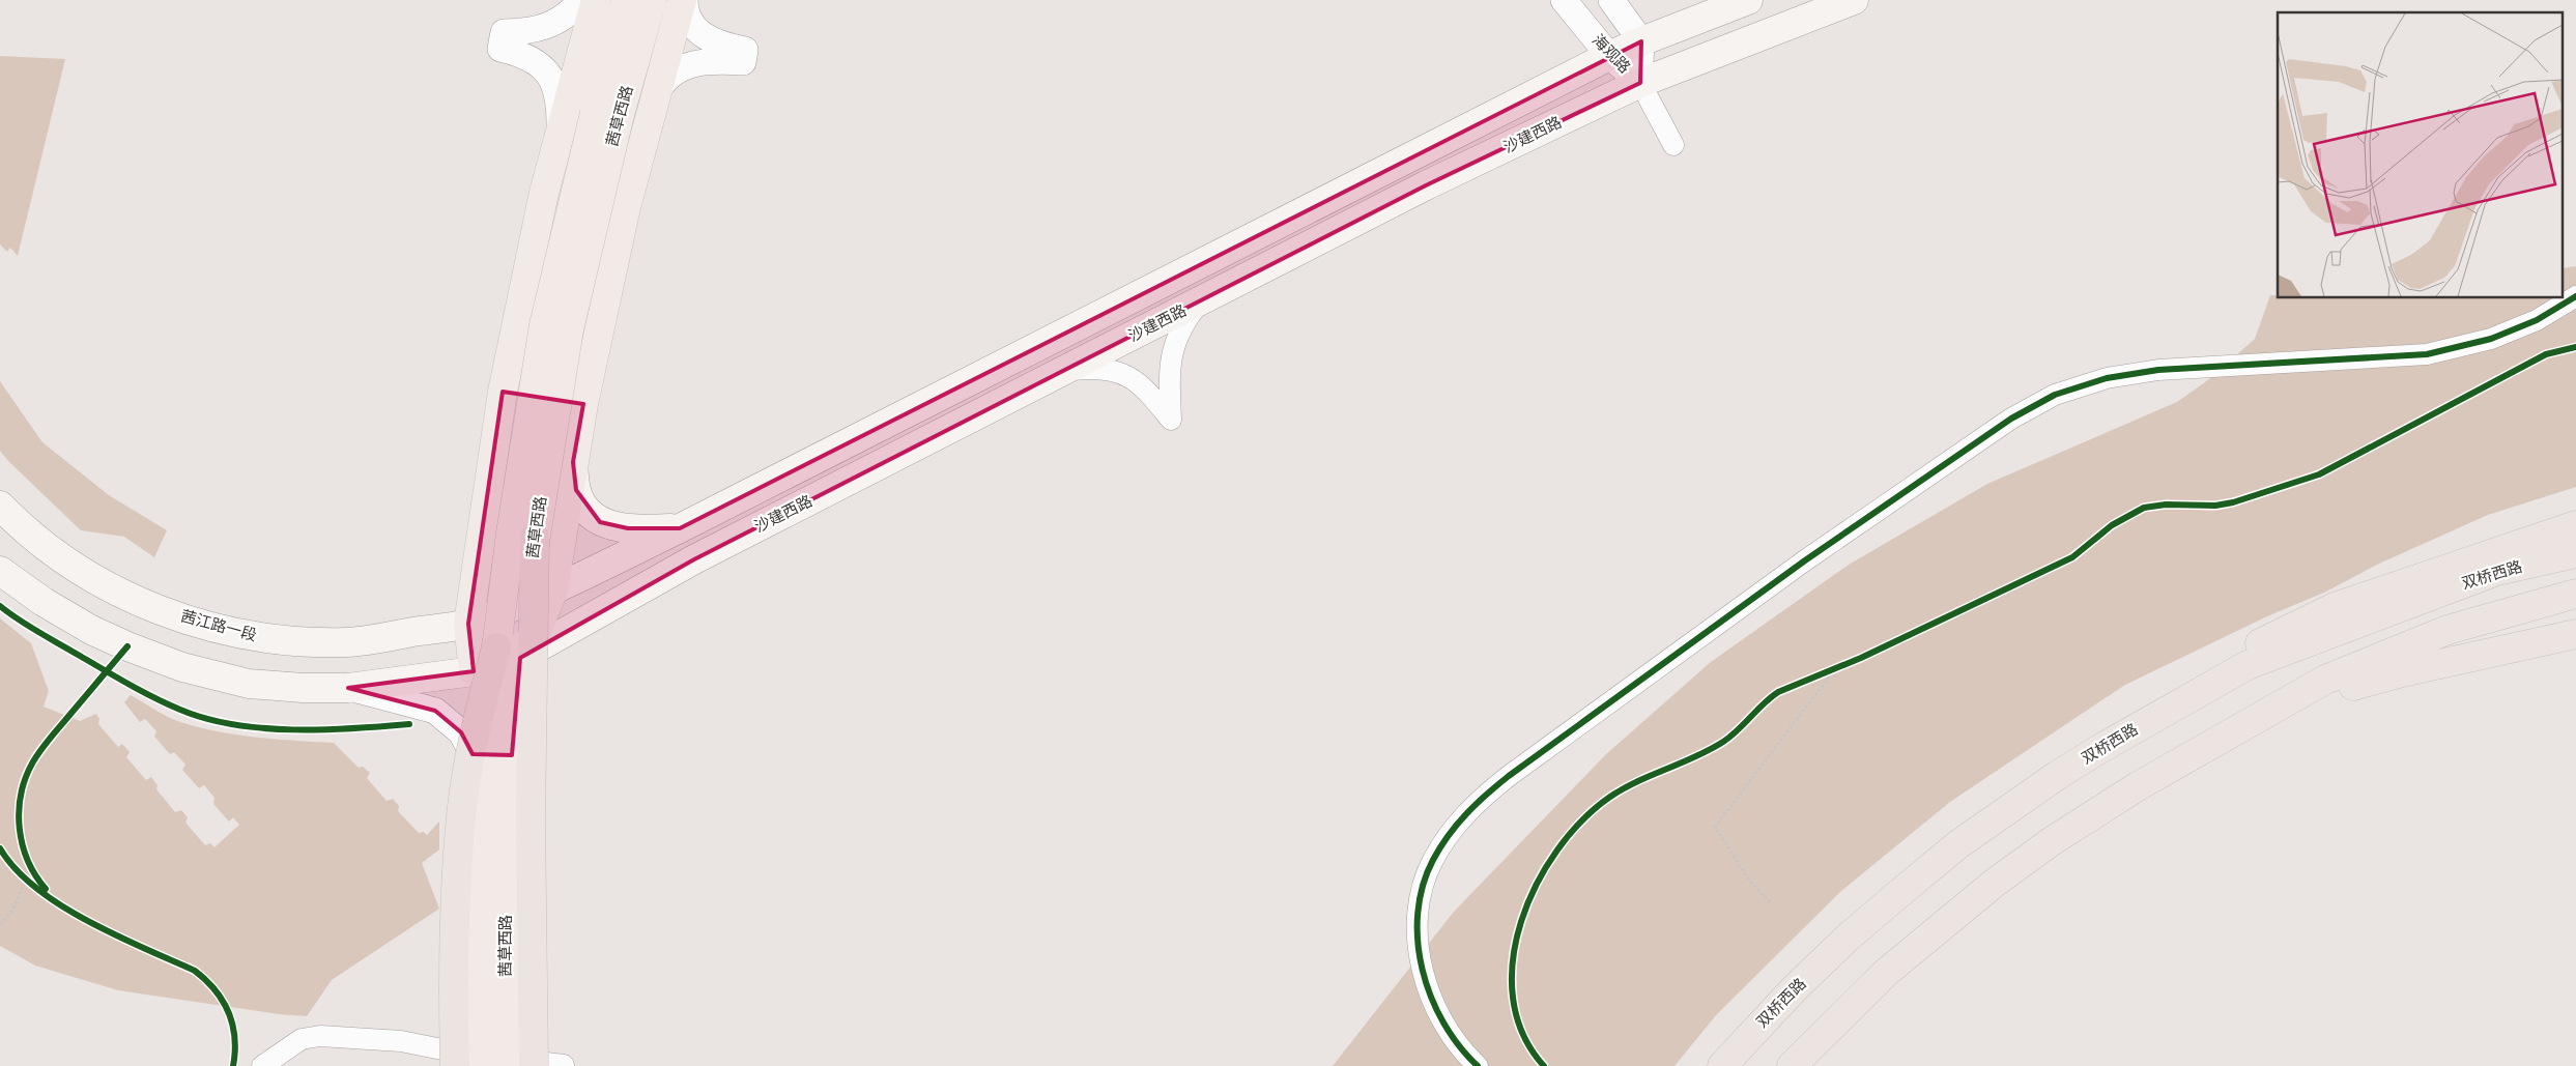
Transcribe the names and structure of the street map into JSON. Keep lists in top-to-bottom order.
{
  "streets": {
    "highway": ["双桥西路"],
    "main road": ["茜草西路", "沙建西路", "茜江路一段"],
    "street": ["海观路"]
  },
  "crossings": [
    ["海观路", "沙建西路"]
  ]
}
